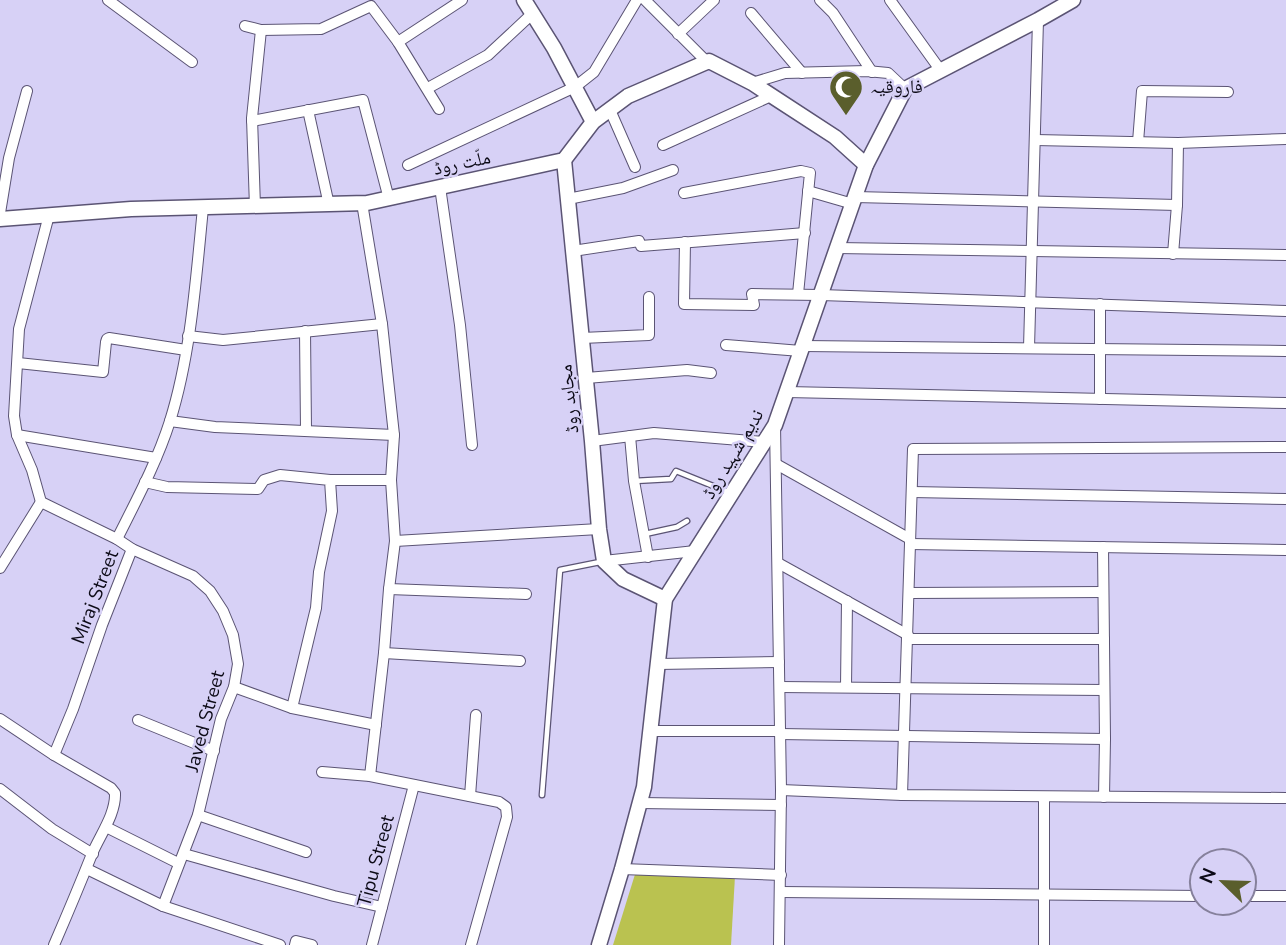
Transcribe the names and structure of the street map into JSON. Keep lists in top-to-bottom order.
{
  "streets": {
    "street": [
      "ملّت روڈ",
      "مجاہد روڈ",
      "ندیم شہید روڈ",
      "Miraj Street",
      "Javed Street",
      "Tipu Street"
    ]
  },
  "crossings": [
    ["ملّت روڈ", "مجاہد روڈ"],
    ["Miraj Street", "Javed Street"]
  ],
  "places": {
    "mosque": ["فاروقیہ"]
  },
  "north": "top left"
}
